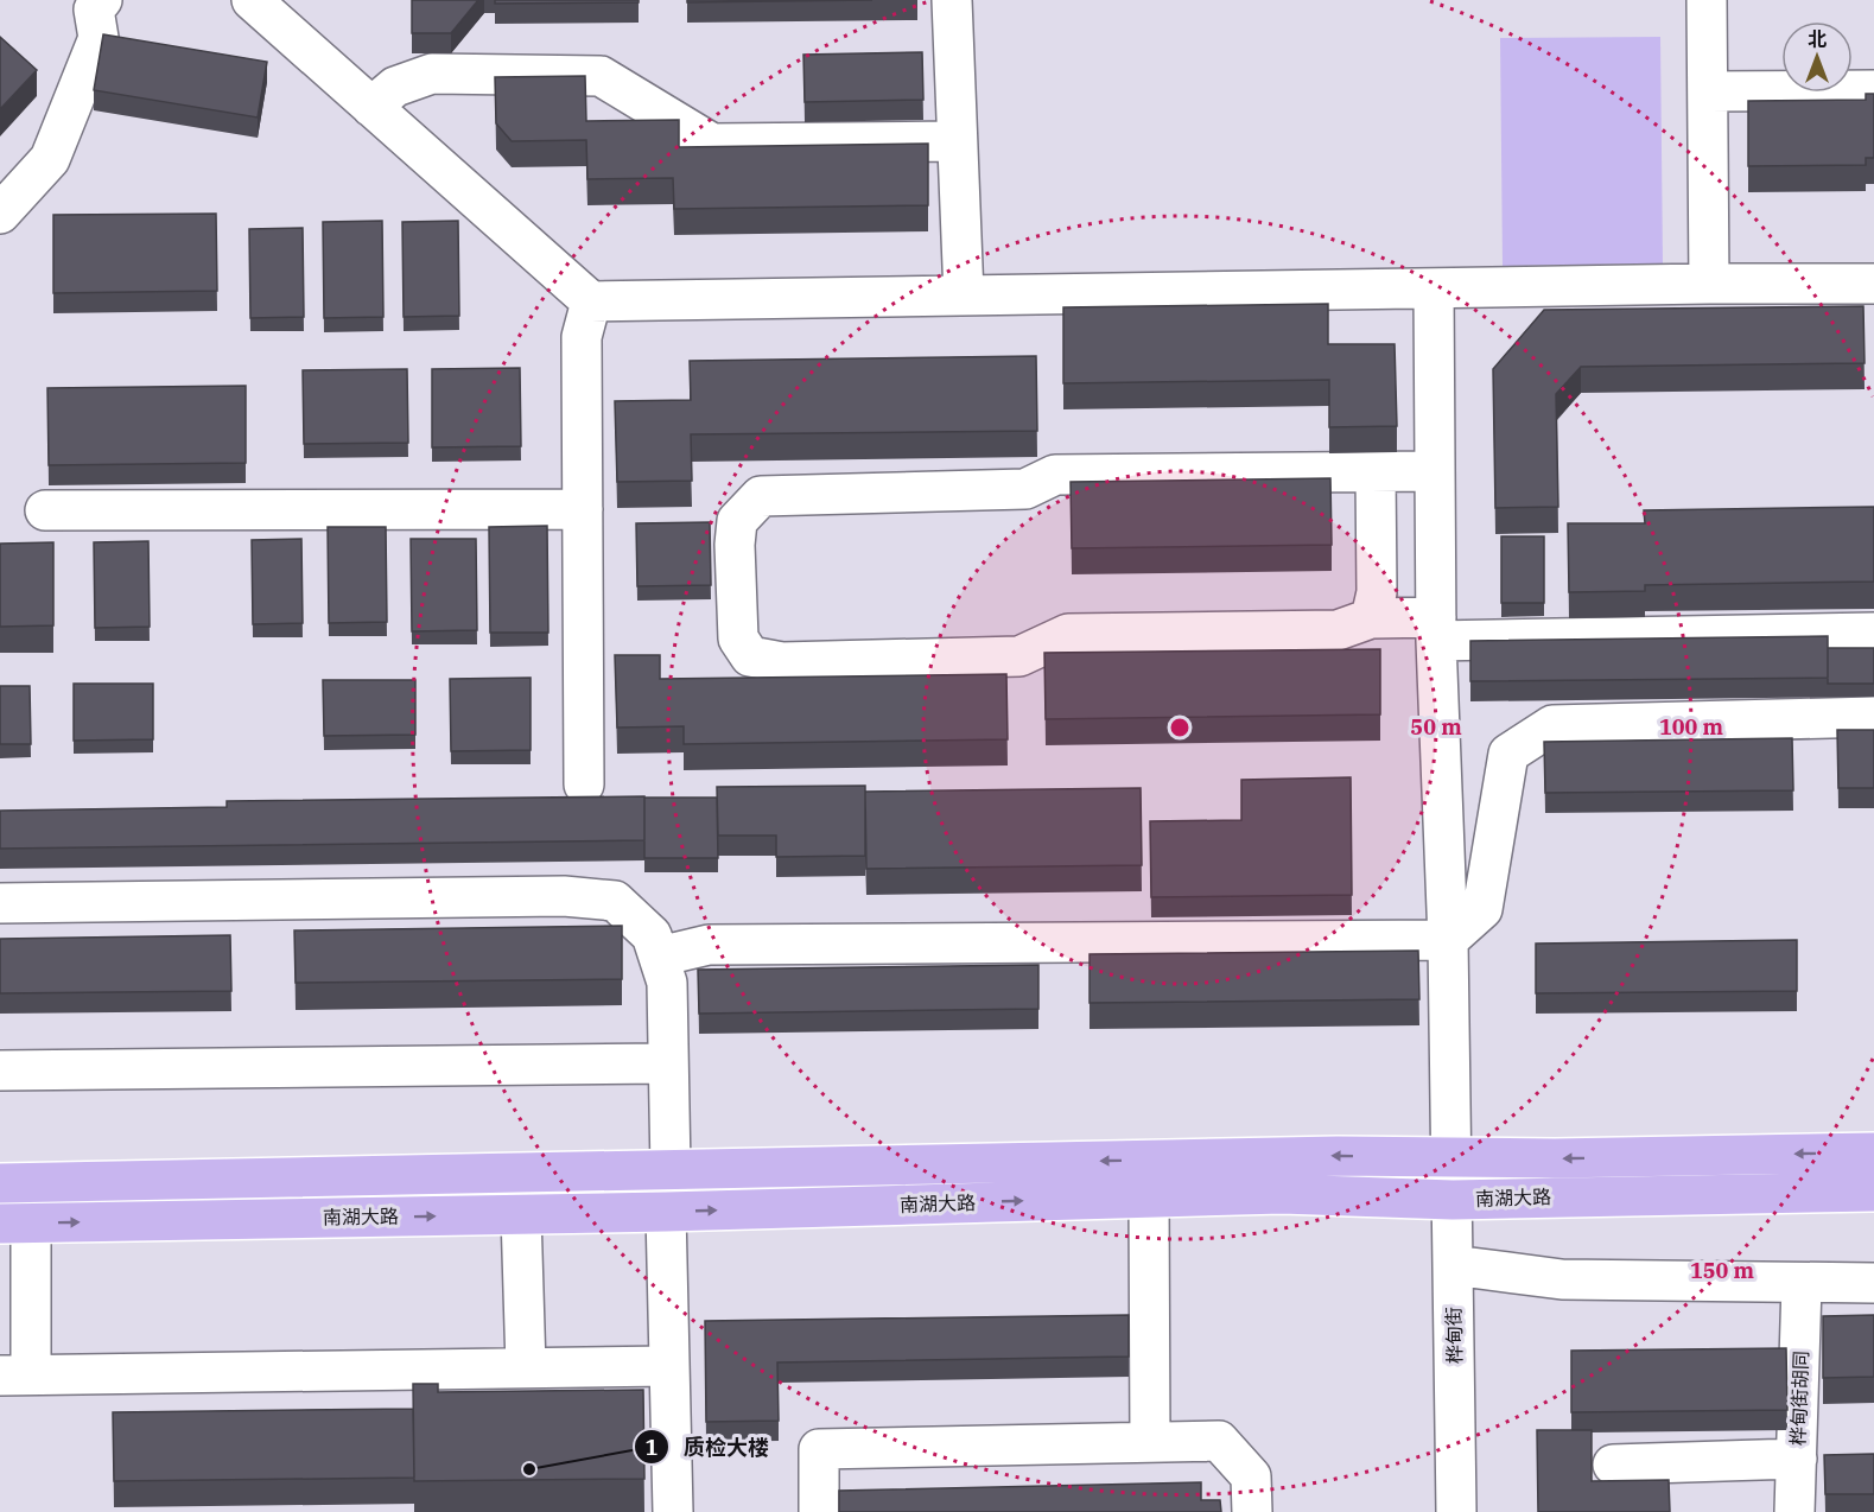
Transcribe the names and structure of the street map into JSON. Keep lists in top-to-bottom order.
{
  "streets": {
    "main road": ["南湖大路"],
    "street": ["桦甸街", "桦甸街胡同"]
  },
  "crossings": [
    ["南湖大路", "桦甸街"]
  ],
  "places": ["质检大楼"],
  "north": "top",
  "rings": ["50 m", "100 m", "150 m"]
}
